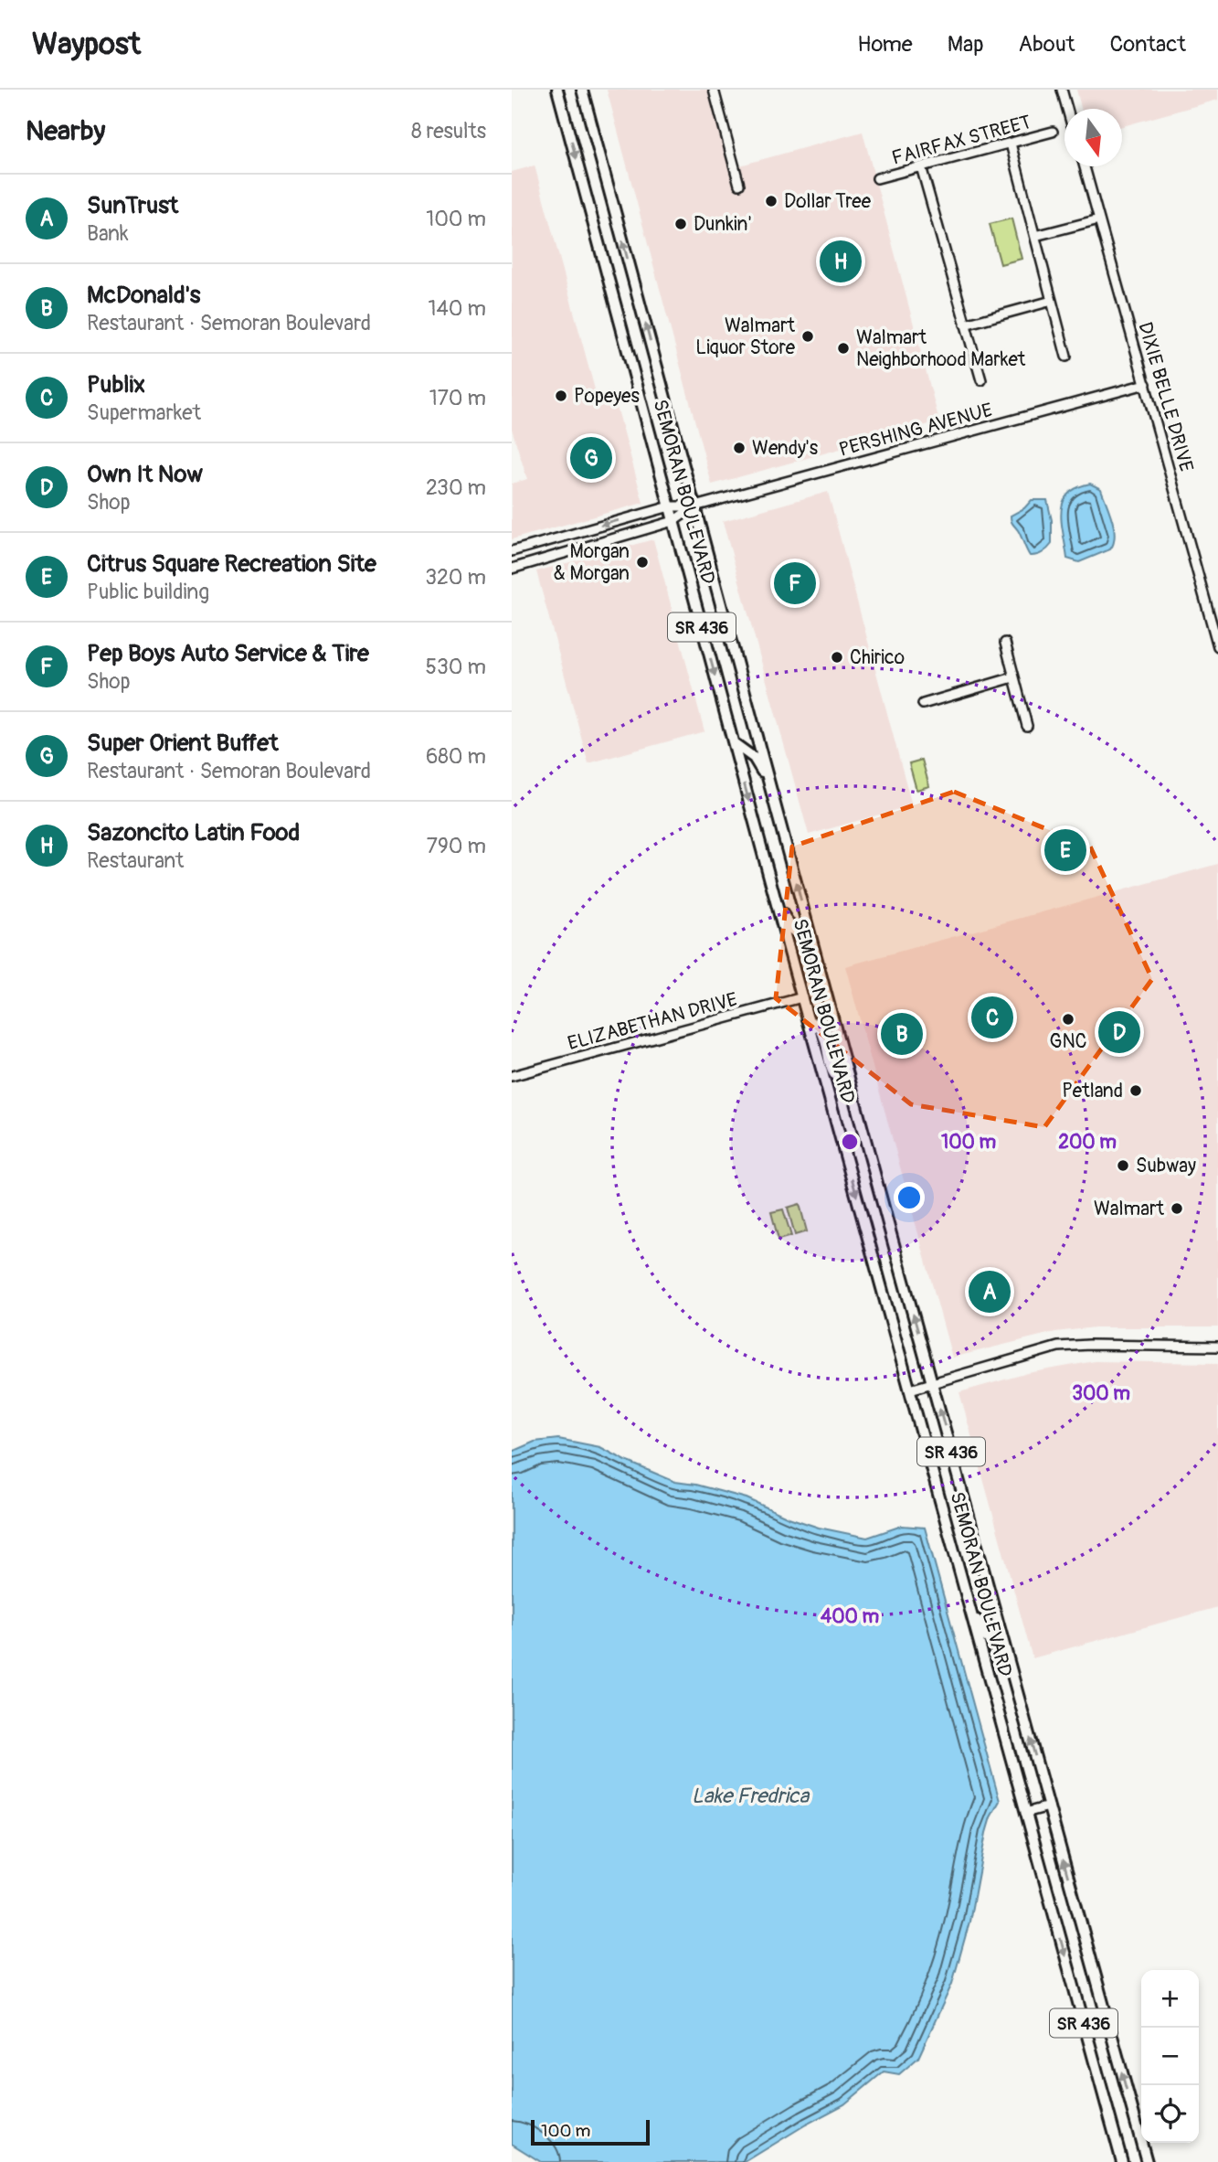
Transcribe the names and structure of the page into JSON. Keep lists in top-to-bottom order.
{
  "streets": {
    "main road": ["SEMORAN BOULEVARD", "SR 436"],
    "street": [
      "FAIRFAX STREET",
      "DIXIE BELLE DRIVE",
      "PERSHING AVENUE",
      "ELIZABETHAN DRIVE"
    ]
  },
  "crossings": [
    ["DIXIE BELLE DRIVE", "PERSHING AVENUE"],
    ["PERSHING AVENUE", "SEMORAN BOULEVARD"],
    ["SEMORAN BOULEVARD", "ELIZABETHAN DRIVE"]
  ],
  "water": ["Lake Fredrica"],
  "places": [
    "Dollar Tree",
    "Dunkin'",
    "Walmart Liquor Store",
    "Walmart Neighborhood Market",
    "Popeyes",
    "Wendy's",
    "Morgan & Morgan",
    "Chirico",
    "GNC",
    "Petland",
    "Subway",
    "Walmart"
  ],
  "scale_bar": "100 m",
  "north": "bottom",
  "page": {
    "header": "Waypost",
    "nav": [
      "Home",
      "Map",
      "About",
      "Contact"
    ],
    "heading": ["Nearby", "8 results"],
    "list": [
      {
        "mark": "A",
        "name": "SunTrust",
        "note": "Bank",
        "value": "100 m"
      },
      {
        "mark": "B",
        "name": "McDonald's",
        "note": "Restaurant · Semoran Boulevard",
        "value": "140 m"
      },
      {
        "mark": "C",
        "name": "Publix",
        "note": "Supermarket",
        "value": "170 m"
      },
      {
        "mark": "D",
        "name": "Own It Now",
        "note": "Shop",
        "value": "230 m"
      },
      {
        "mark": "E",
        "name": "Citrus Square Recreation Site",
        "note": "Public building",
        "value": "320 m"
      },
      {
        "mark": "F",
        "name": "Pep Boys Auto Service & Tire",
        "note": "Shop",
        "value": "530 m"
      },
      {
        "mark": "G",
        "name": "Super Orient Buffet",
        "note": "Restaurant · Semoran Boulevard",
        "value": "680 m"
      },
      {
        "mark": "H",
        "name": "Sazoncito Latin Food",
        "note": "Restaurant",
        "value": "790 m"
      }
    ],
    "pins": [
      "H",
      "G",
      "F",
      "E",
      "C",
      "D",
      "B",
      "A"
    ],
    "map_buttons": ["+", "−"],
    "scale": "100 m"
  },
  "rings": [
    "100 m",
    "200 m",
    "300 m",
    "400 m"
  ]
}
